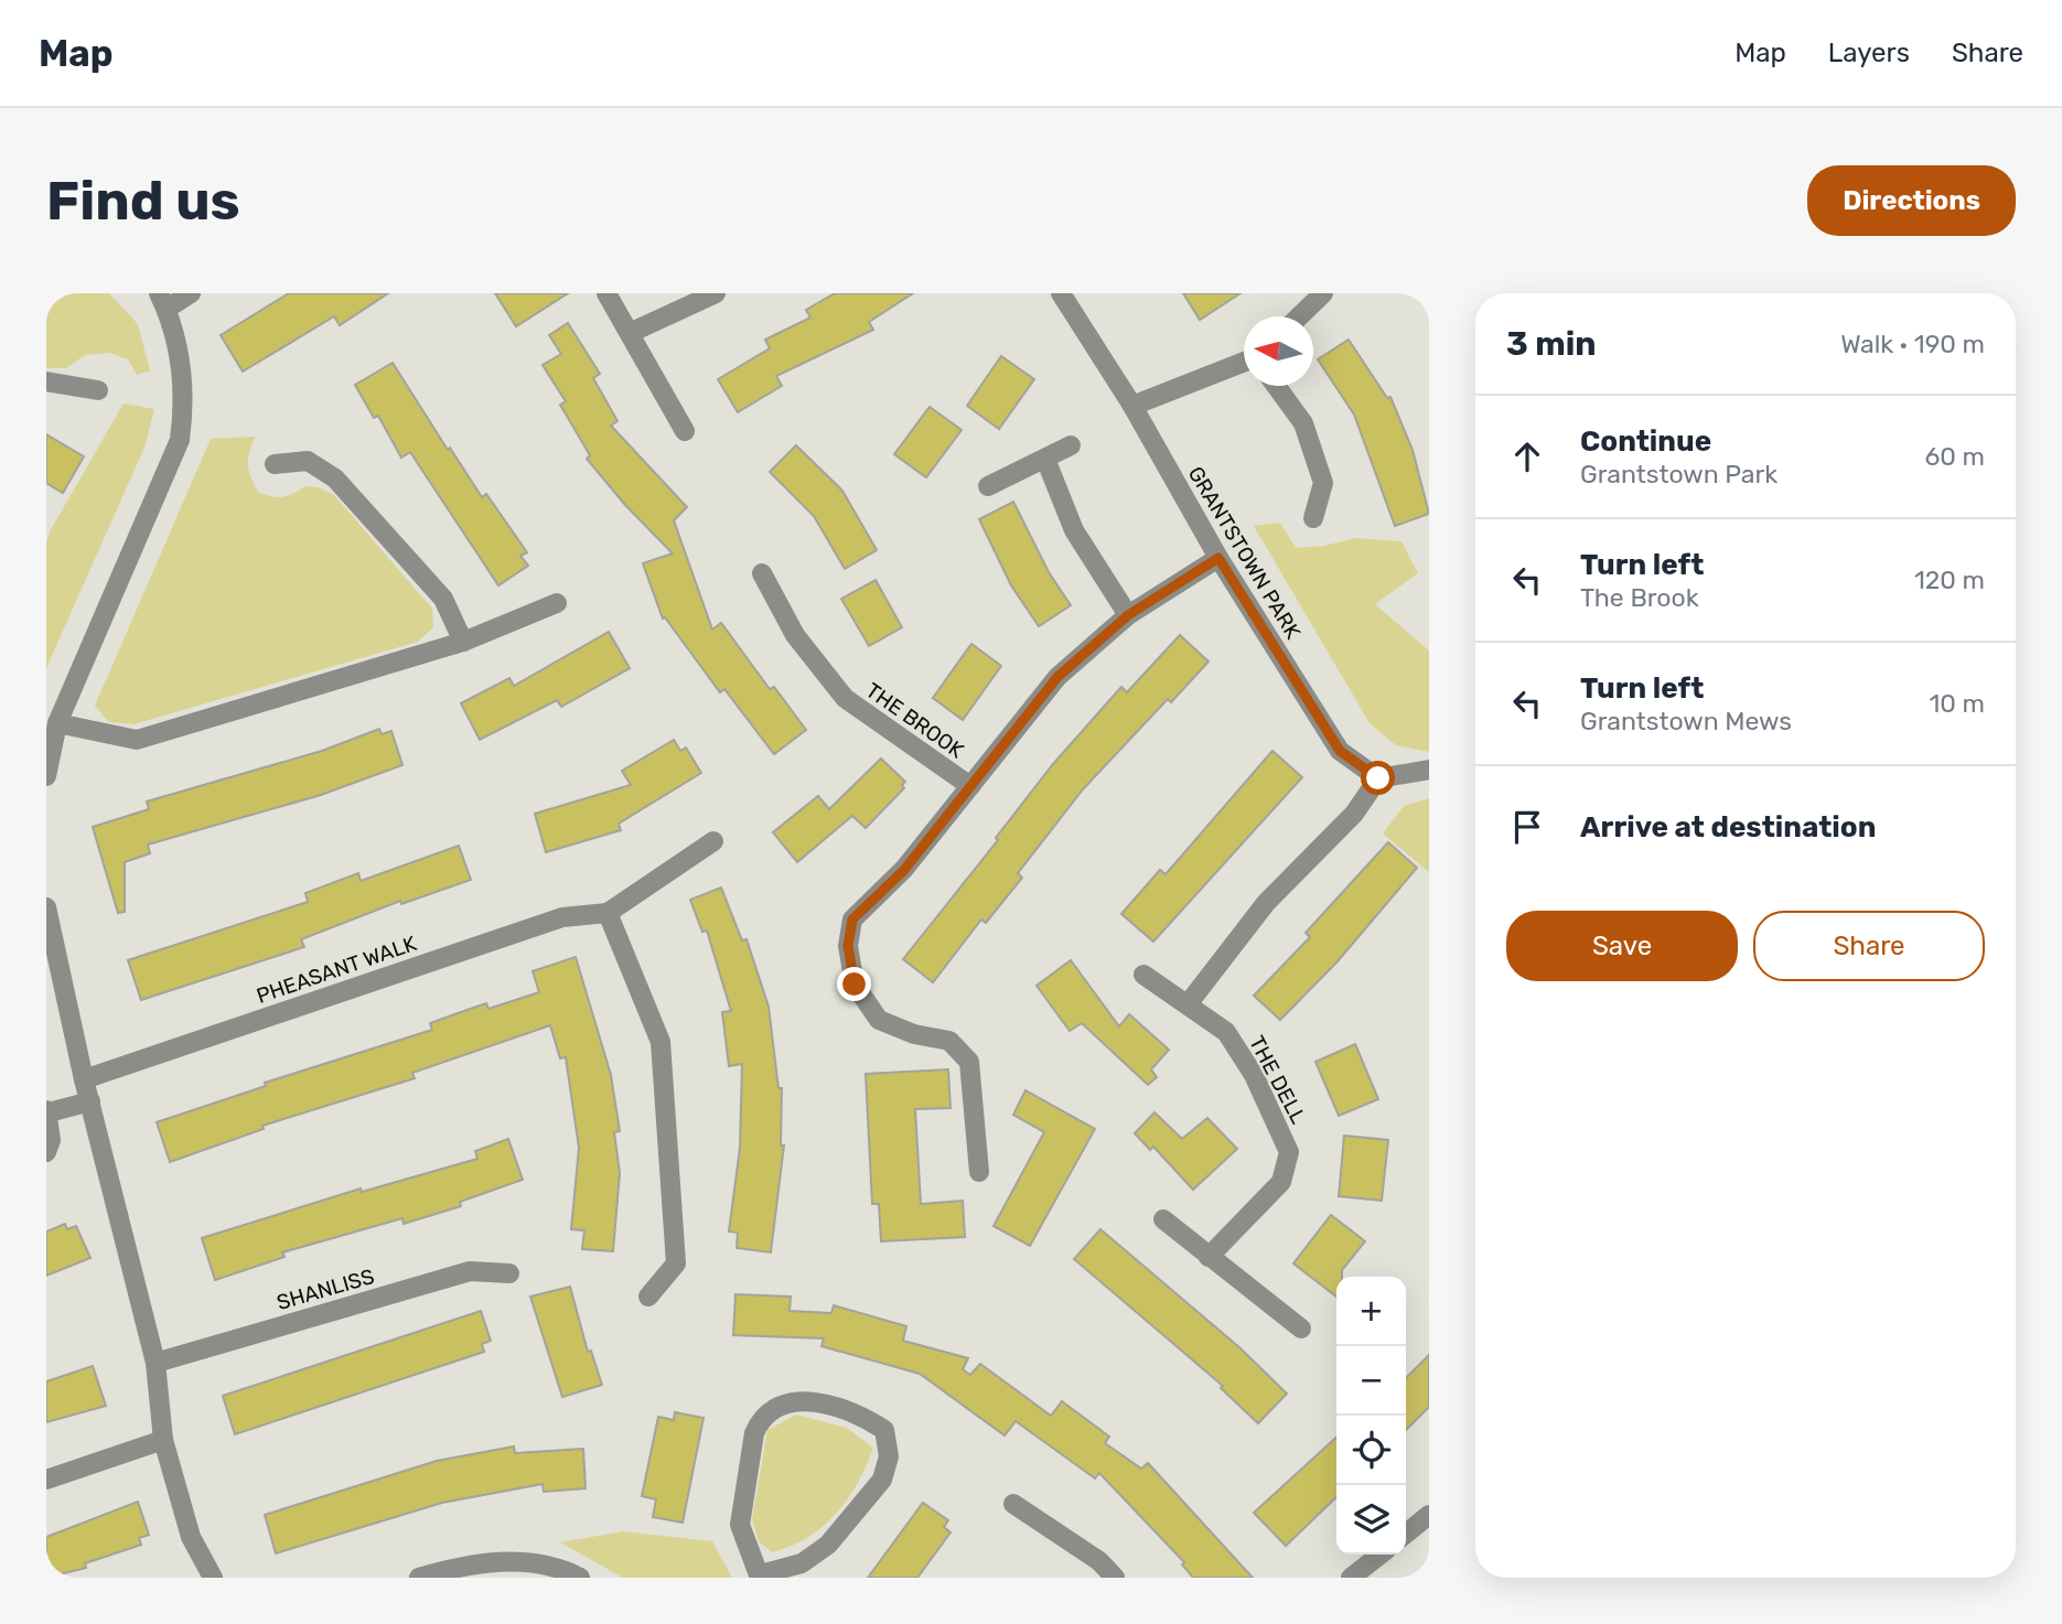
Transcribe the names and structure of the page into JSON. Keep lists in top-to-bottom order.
{
  "streets": {
    "street": [
      "GRANTSTOWN PARK",
      "THE BROOK",
      "PHEASANT WALK",
      "THE DELL",
      "SHANLISS"
    ]
  },
  "crossings": [
    ["GRANTSTOWN PARK", "THE BROOK"]
  ],
  "north": "left",
  "page": {
    "header": "Map",
    "nav": ["Map", "Layers", "Share"],
    "buttons": [
      "Directions",
      ["Save", "Share"]
    ],
    "title": "Find us",
    "heading": ["3 min", "Walk · 190 m"],
    "list": [
      ["Continue", "Grantstown Park", "60 m"],
      ["Turn left", "The Brook", "120 m"],
      ["Turn left", "Grantstown Mews", "10 m"],
      "Arrive at destination"
    ],
    "map_buttons": ["+", "−"]
  }
}
